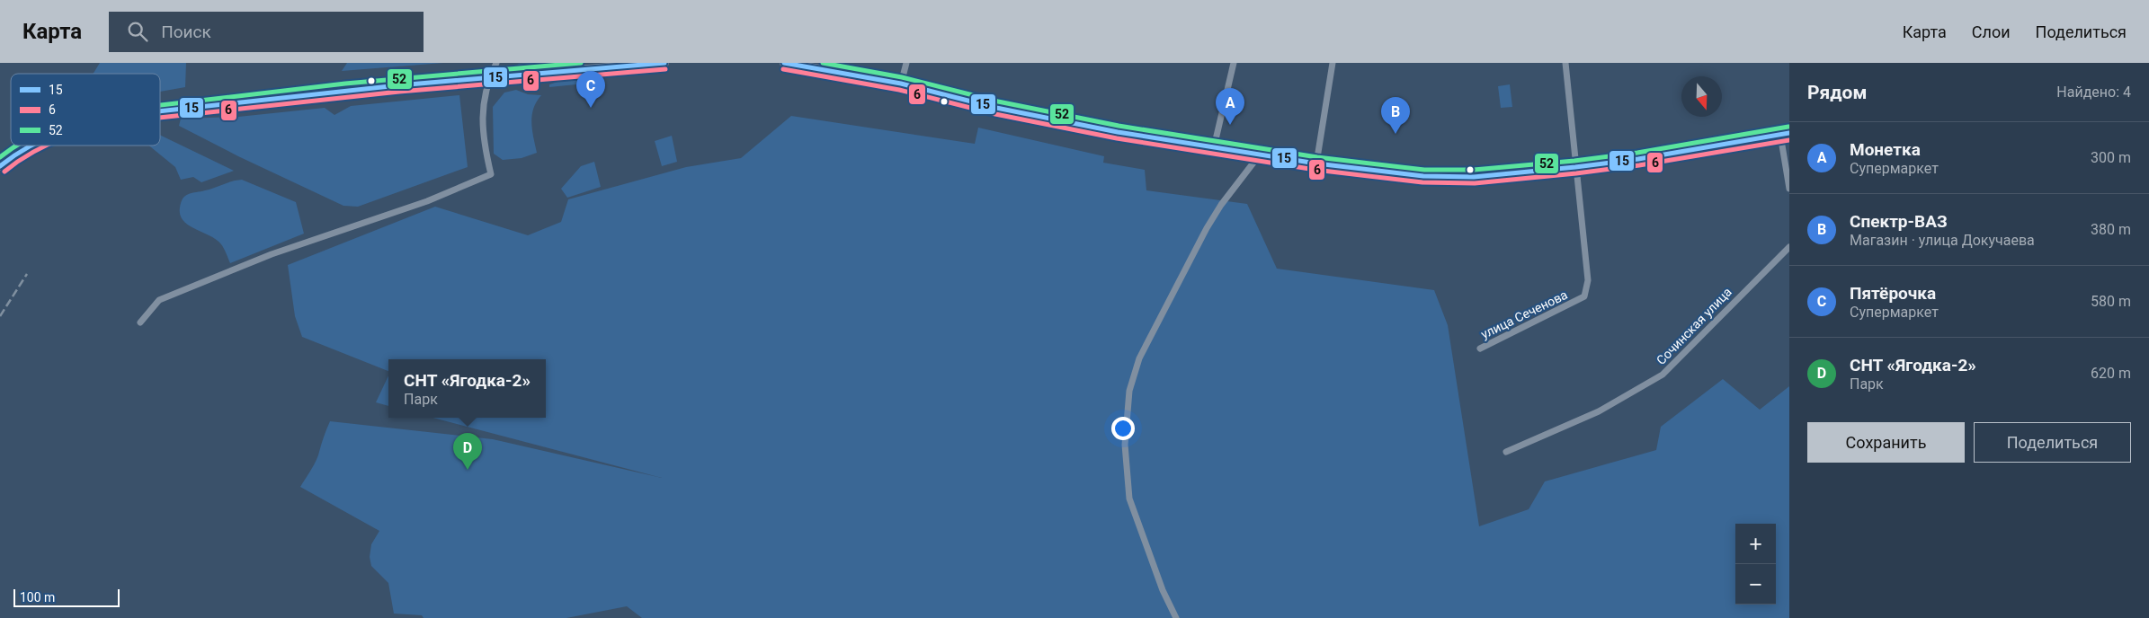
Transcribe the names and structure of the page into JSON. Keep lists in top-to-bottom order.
{
  "streets": {
    "street": ["улица Сеченова", "Сочинская улица"]
  },
  "lines": ["transit line 15", "transit line 52", "transit line 6"],
  "legend": ["15", "6", "52"],
  "scale_bar": "100 m",
  "north": "bottom",
  "page": {
    "header": "Карта",
    "search": "Поиск",
    "nav": ["Карта", "Слои", "Поделиться"],
    "heading": ["Рядом", "Найдено: 4"],
    "pins": [
      "C",
      "A",
      "B",
      "D"
    ],
    "list": [
      {
        "mark": "A",
        "name": "Монетка",
        "note": "Супермаркет",
        "value": "300 m"
      },
      {
        "mark": "B",
        "name": "Спектр-ВАЗ",
        "note": "Магазин · улица Докучаева",
        "value": "380 m"
      },
      {
        "mark": "C",
        "name": "Пятёрочка",
        "note": "Супермаркет",
        "value": "580 m"
      },
      {
        "mark": "D",
        "name": "СНТ «Ягодка-2»",
        "note": "Парк",
        "value": "620 m"
      }
    ],
    "popup": ["СНТ «Ягодка-2»", "Парк"],
    "buttons": ["Сохранить", "Поделиться"],
    "map_buttons": ["+", "−"],
    "scale": "100 m"
  }
}
